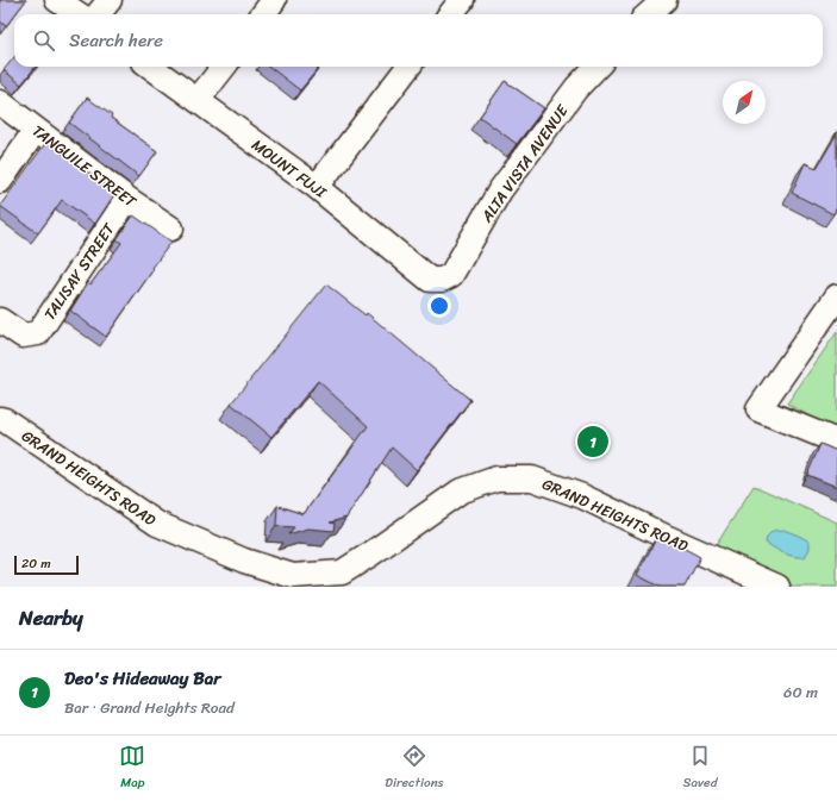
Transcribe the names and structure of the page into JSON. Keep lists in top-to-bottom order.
{
  "streets": {
    "street": [
      "ALTA VISTA AVENUE",
      "TANGUILE STREET",
      "MOUNT FUJI",
      "TALISAY STREET",
      "GRAND HEIGHTS ROAD"
    ]
  },
  "crossings": [
    ["ALTA VISTA AVENUE", "MOUNT FUJI"],
    ["TANGUILE STREET", "TALISAY STREET"]
  ],
  "scale_bar": "20 m",
  "north": "top right",
  "page": {
    "search": "Search here",
    "pins": "1",
    "scale": "20 m",
    "heading": "Nearby",
    "list": [
      {
        "mark": "1",
        "name": "Deo's Hideaway Bar",
        "note": "Bar · Grand Heights Road",
        "value": "60 m"
      }
    ],
    "nav": ["Map", "Directions", "Saved"]
  }
}
